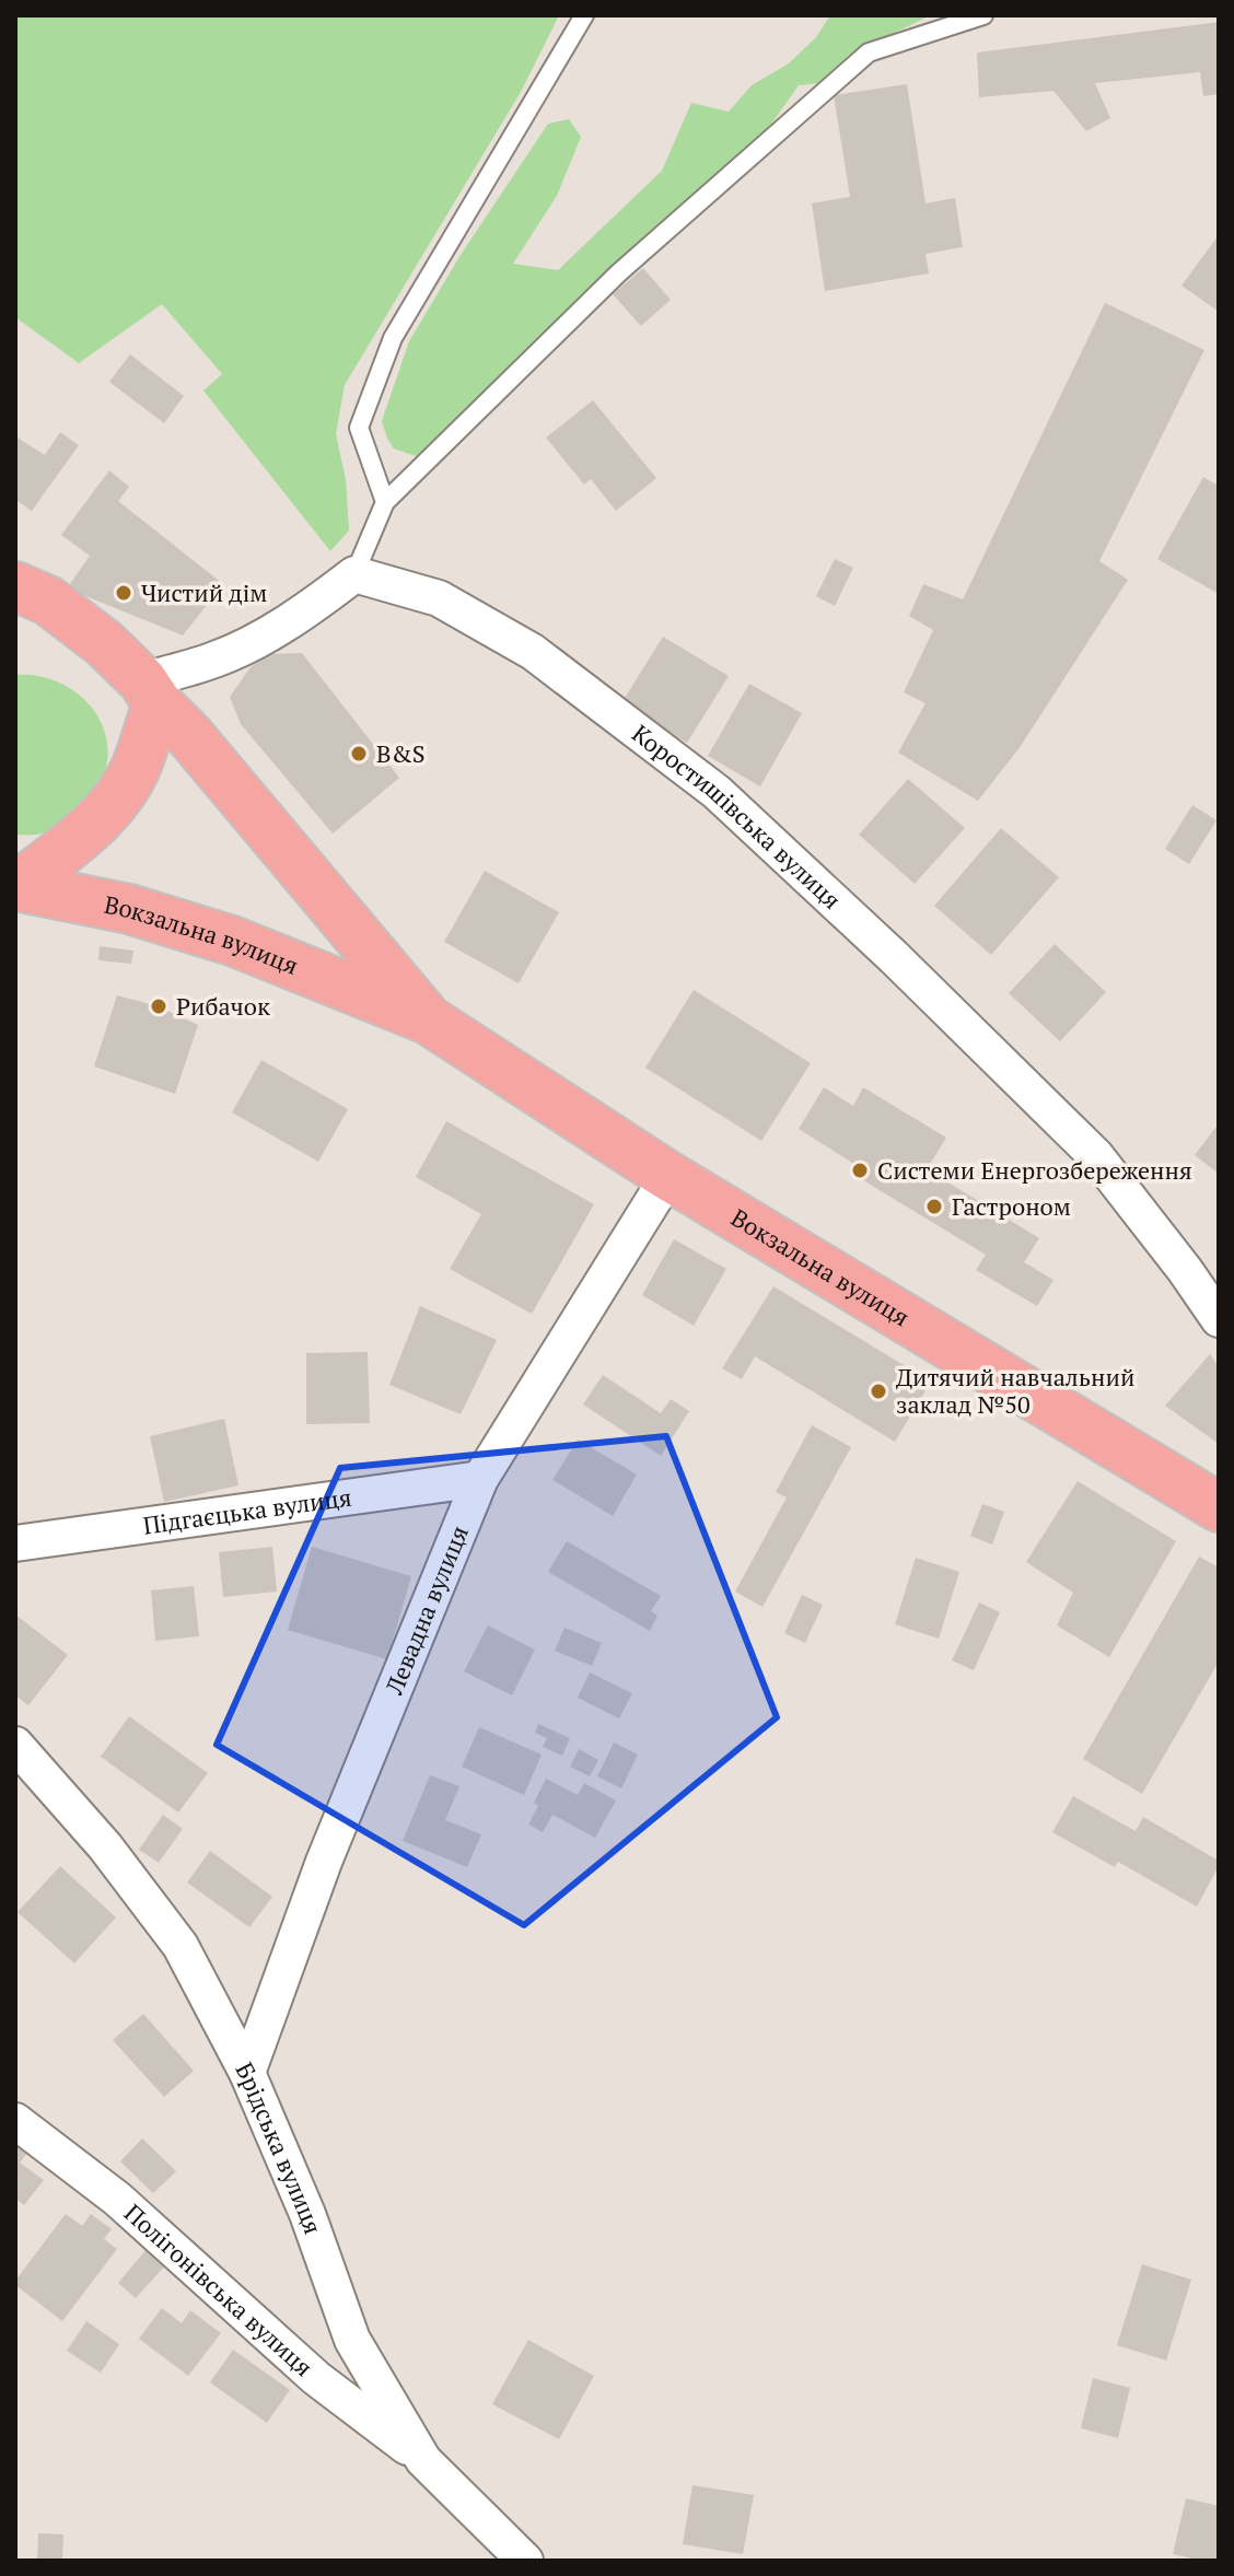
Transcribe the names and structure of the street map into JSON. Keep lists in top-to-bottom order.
{
  "streets": {
    "main road": ["Вокзальна вулиця"],
    "street": [
      "Коростишівська вулиця",
      "Підгаєцька вулиця",
      "Левадна вулиця",
      "Брідська вулиця",
      "Полігонівська вулиця"
    ]
  },
  "crossings": [
    ["Вокзальна вулиця", "Левадна вулиця"],
    ["Підгаєцька вулиця", "Левадна вулиця"],
    ["Левадна вулиця", "Брідська вулиця"],
    ["Брідська вулиця", "Полігонівська вулиця"]
  ],
  "places": [
    "Чистий дім",
    "B&S",
    "Рибачок",
    "Системи Енергозбереження",
    "Гастроном",
    "Дитячий навчальний заклад №50"
  ]
}
